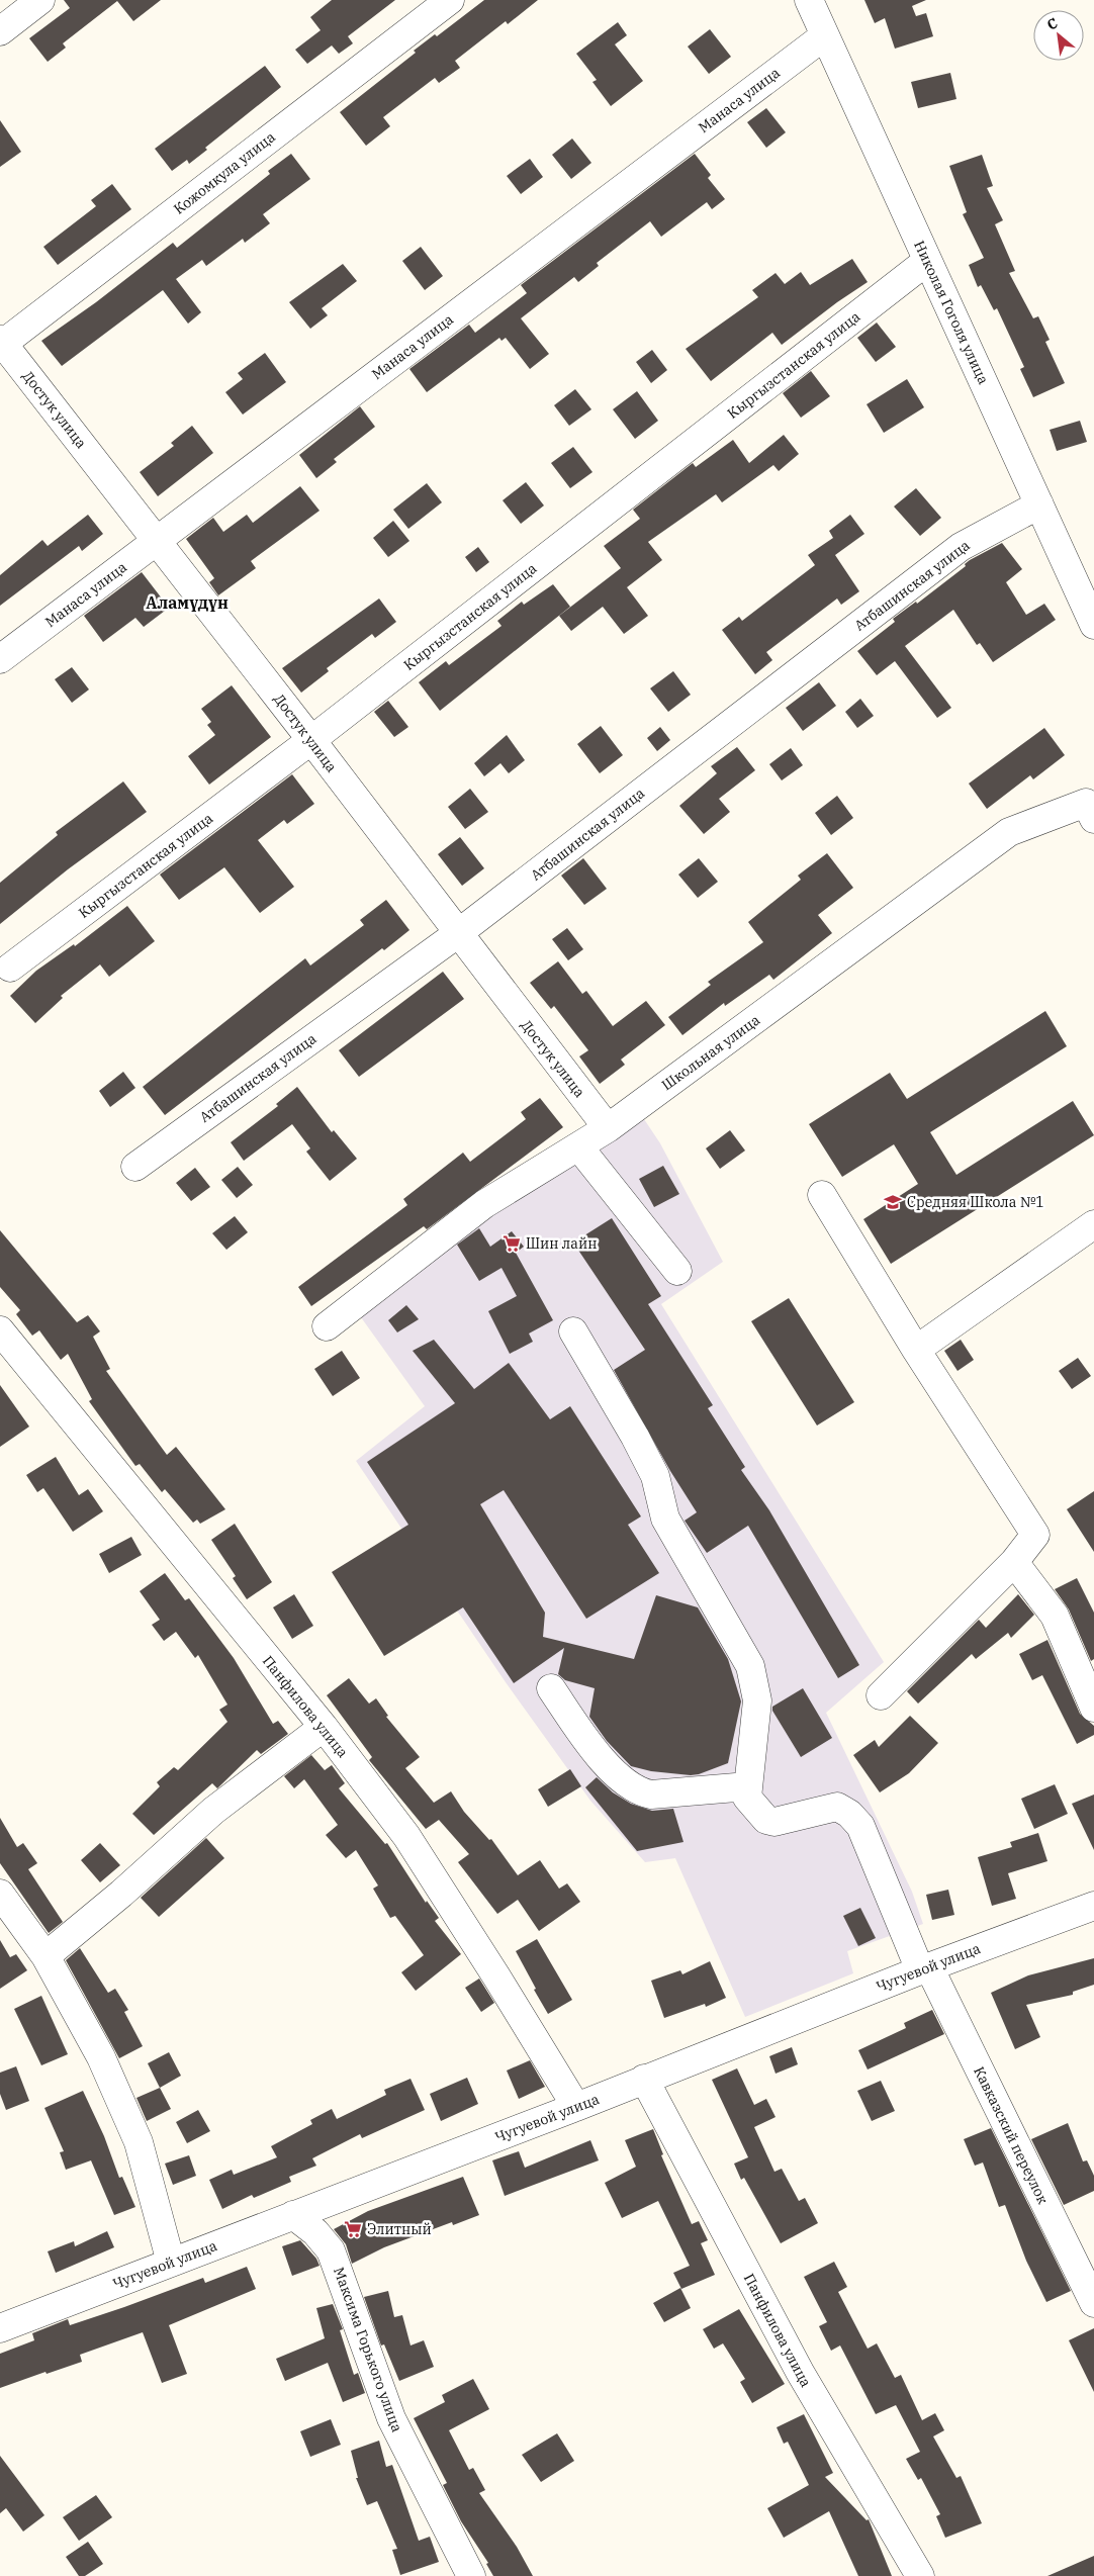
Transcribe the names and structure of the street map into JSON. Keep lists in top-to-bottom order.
{
  "streets": {
    "street": [
      "Манаса улица",
      "Кожомкула улица",
      "Николая Гоголя улица",
      "Кыргызстанская улица",
      "Достук улица",
      "Атбашинская улица",
      "Школьная улица",
      "Панфилова улица",
      "Чугуевой улица",
      "Кавказский переулок",
      "Максима Горького улица"
    ]
  },
  "crossings": [
    ["Манаса улица", "Николая Гоголя улица"],
    ["Манаса улица", "Достук улица"],
    ["Кожомкула улица", "Достук улица"],
    ["Николая Гоголя улица", "Кыргызстанская улица"],
    ["Николая Гоголя улица", "Атбашинская улица"],
    ["Кыргызстанская улица", "Достук улица"],
    ["Достук улица", "Атбашинская улица"],
    ["Достук улица", "Школьная улица"],
    ["Панфилова улица", "Чугуевой улица"],
    ["Чугуевой улица", "Кавказский переулок"],
    ["Чугуевой улица", "Максима Горького улица"]
  ],
  "districts": ["Аламүдүн"],
  "places": {
    "school or university": ["Средняя Школа №1"],
    "supermarket": ["Шин лайн", "Элитный"]
  },
  "north": "top left"
}
